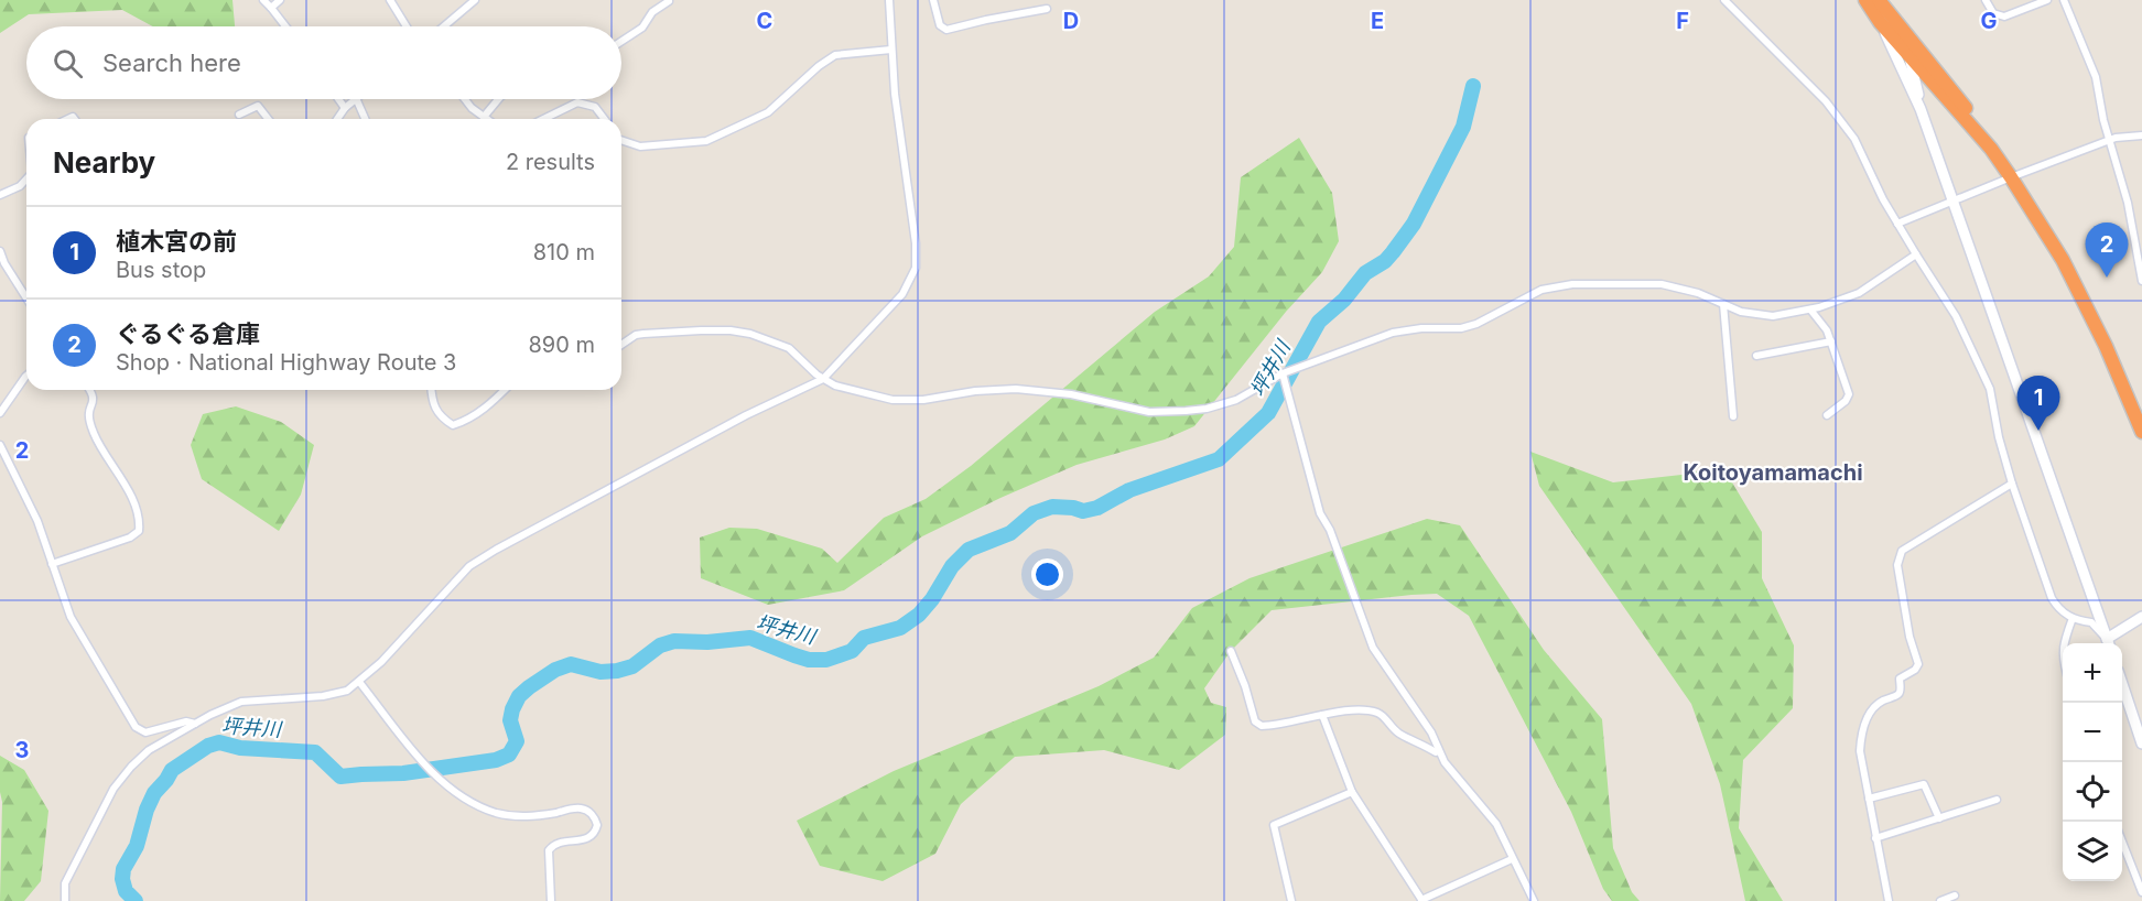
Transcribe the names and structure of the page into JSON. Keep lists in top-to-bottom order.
{
  "districts": ["Koitoyamamachi"],
  "water": ["坪井川"],
  "page": {
    "search": "Search here",
    "heading": ["Nearby", "2 results"],
    "list": [
      {
        "mark": "1",
        "name": "植木宮の前",
        "note": "Bus stop",
        "value": "810 m"
      },
      {
        "mark": "2",
        "name": "ぐるぐる倉庫",
        "note": "Shop · National Highway Route 3",
        "value": "890 m"
      }
    ],
    "pins": ["2", "1"],
    "map_buttons": ["+", "−"]
  },
  "grid": {
    "columns": [
      "C",
      "D",
      "E",
      "F",
      "G"
    ],
    "rows": ["2", "3"]
  }
}
